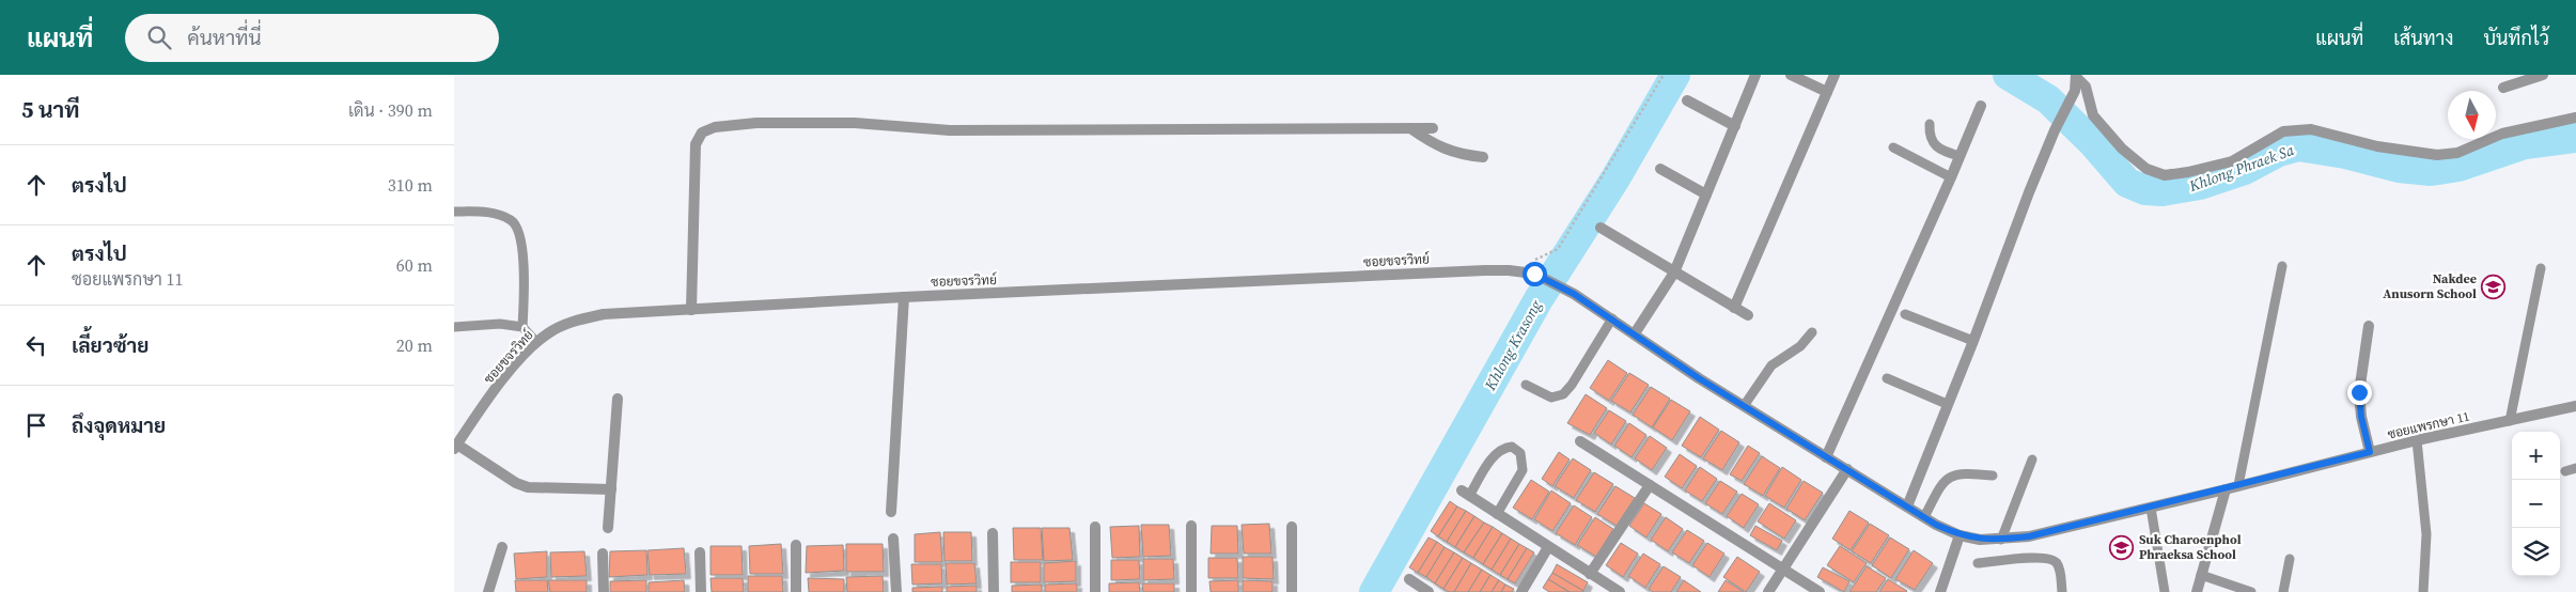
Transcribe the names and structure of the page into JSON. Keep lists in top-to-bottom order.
{
  "streets": {
    "street": ["ซอยขจรวิทย์", "ซอยแพรกษา 11"]
  },
  "crossings": [
    ["ซอยขจรวิทย์", "ซอยแพรกษา 11"]
  ],
  "water": ["Khlong Phraek Sa", "Khlong Krasong"],
  "places": {
    "school or university": ["Nakdee Anusorn School", "Suk Charoenphol Phraeksa School"]
  },
  "north": "bottom",
  "page": {
    "header": "แผนที่",
    "search": "ค้นหาที่นี่",
    "nav": ["แผนที่", "เส้นทาง", "บันทึกไว้"],
    "heading": ["5 นาที", "เดิน · 390 m"],
    "list": [
      ["ตรงไป", "310 m"],
      ["ตรงไป", "ซอยแพรกษา 11", "60 m"],
      ["เลี้ยวซ้าย", "20 m"],
      "ถึงจุดหมาย"
    ],
    "map_buttons": ["+", "−"]
  }
}
